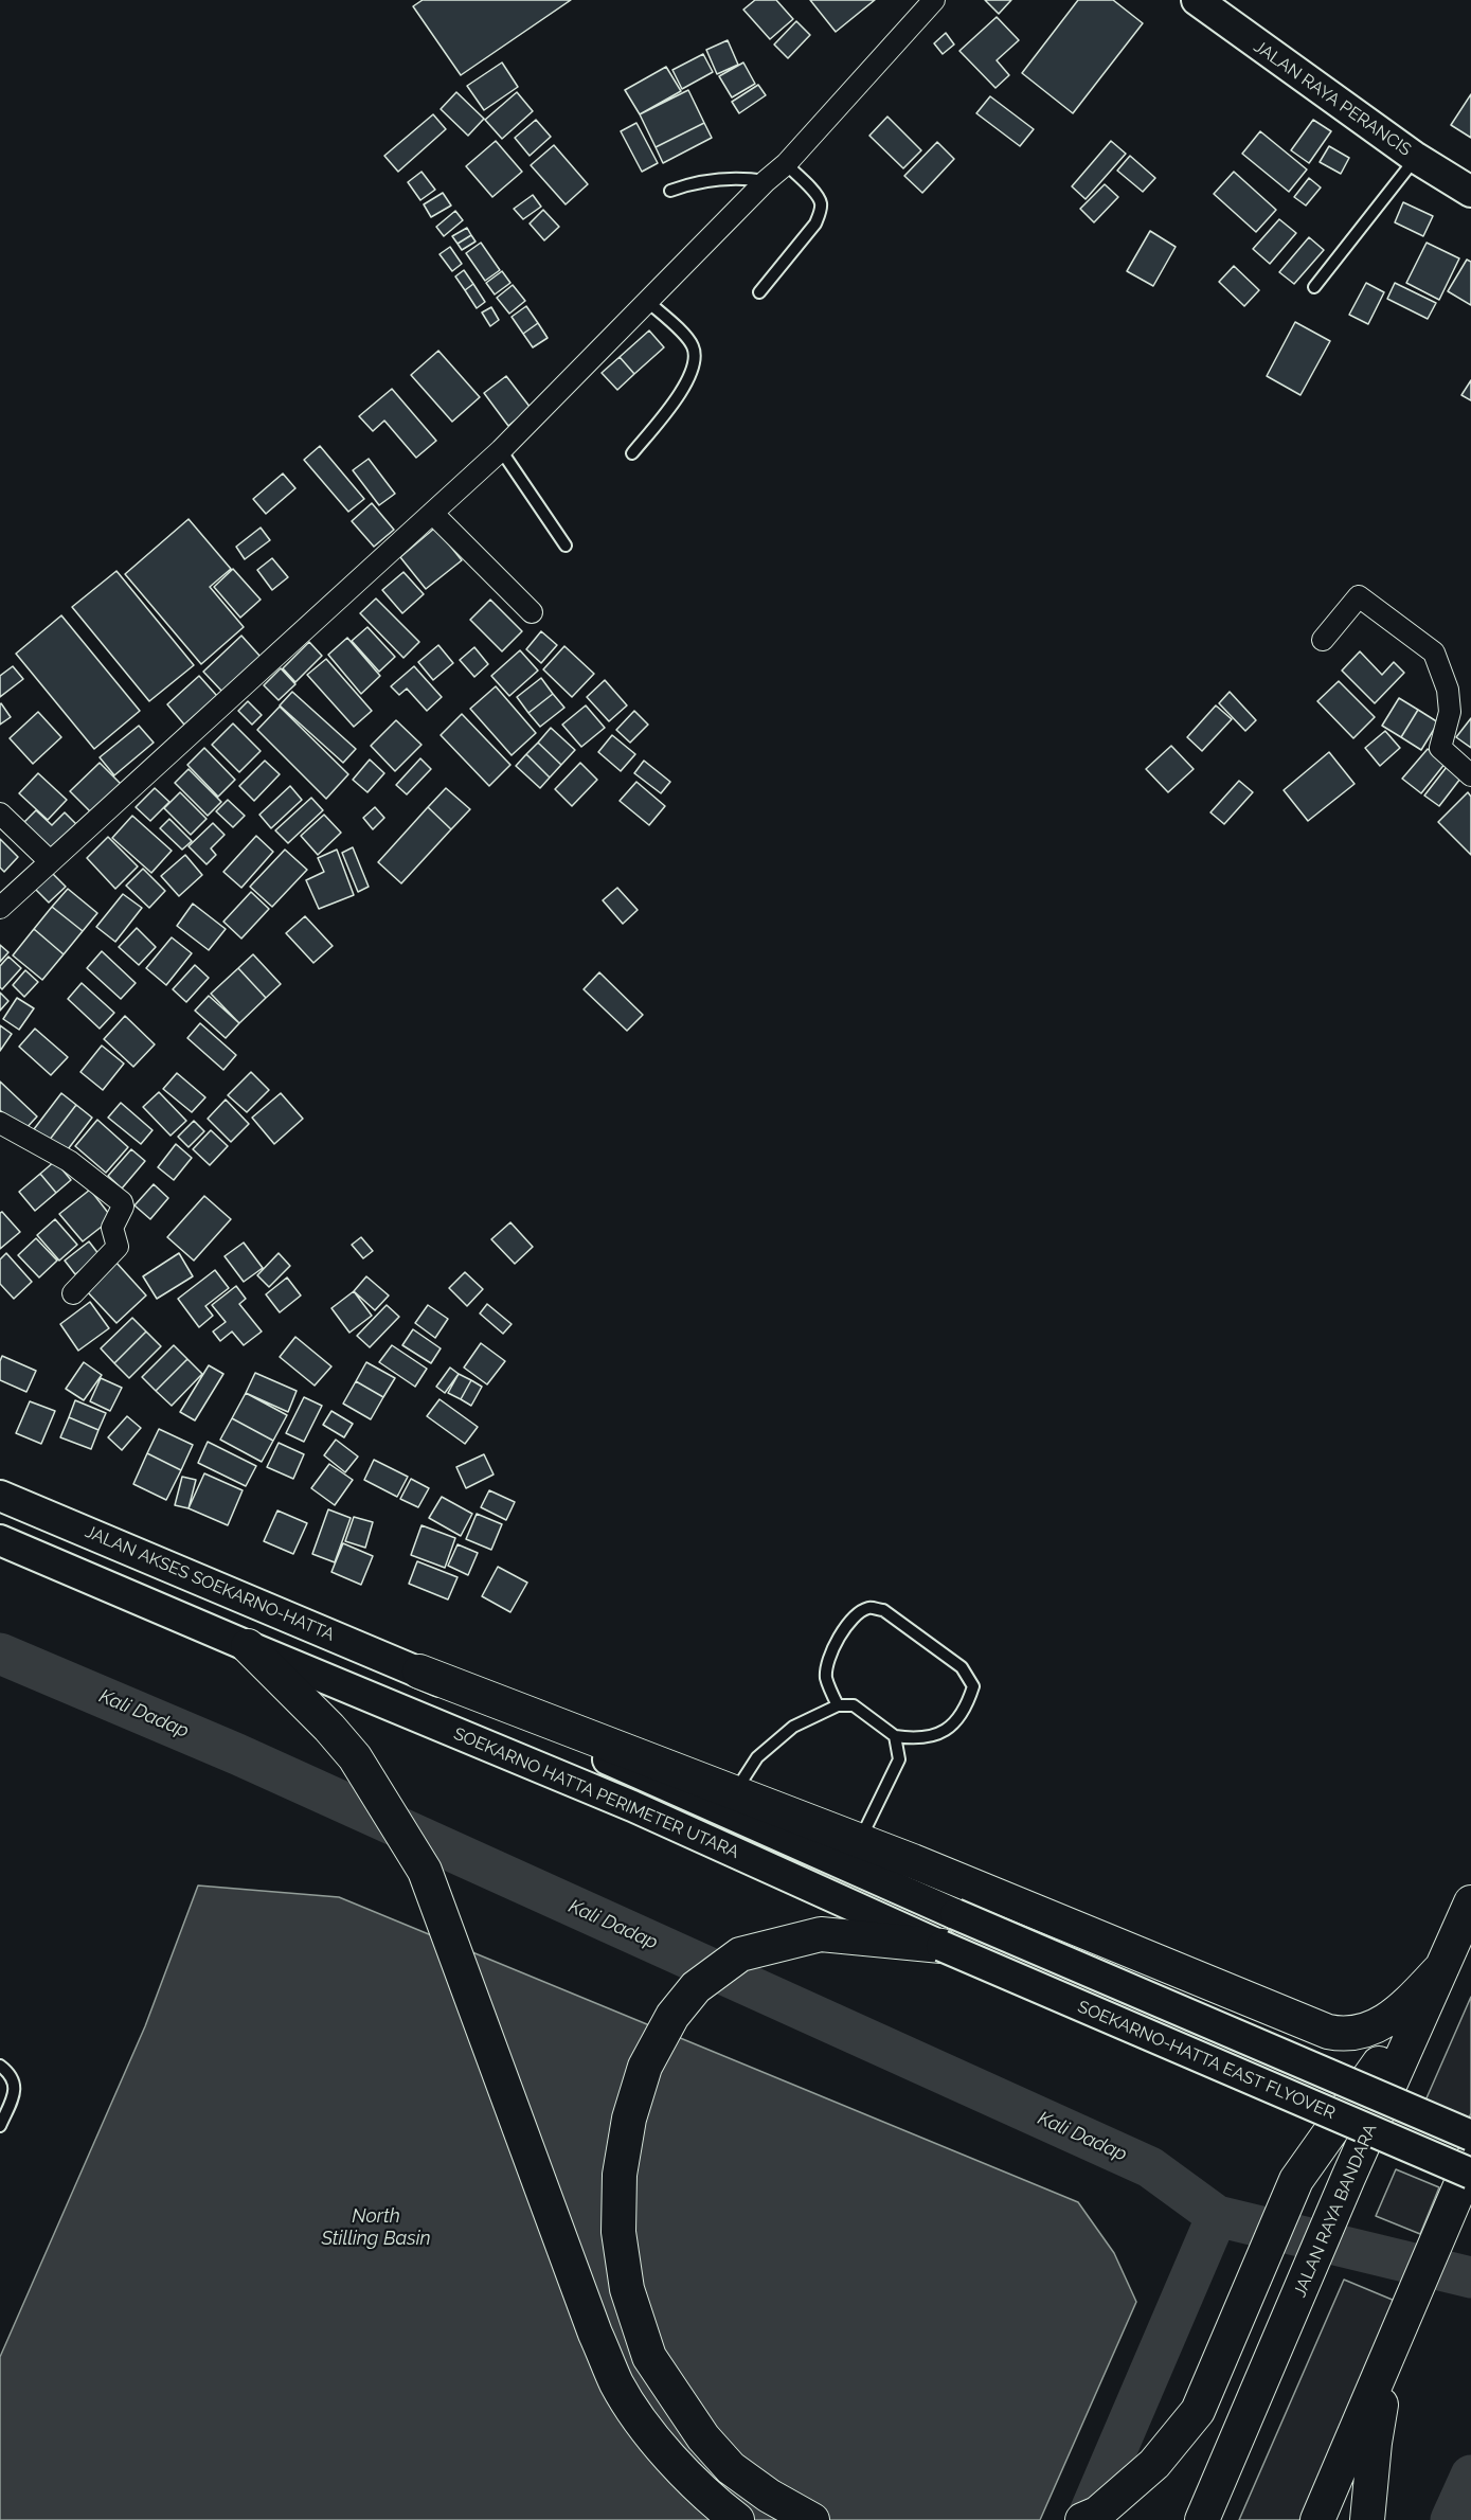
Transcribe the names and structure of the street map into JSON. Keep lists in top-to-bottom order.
{
  "streets": {
    "main road": [
      "JALAN RAYA PERANCIS",
      "JALAN AKSES SOEKARNO-HATTA",
      "SOEKARNO HATTA PERIMETER UTARA",
      "SOEKARNO-HATTA EAST FLYOVER",
      "JALAN RAYA BANDARA"
    ]
  },
  "crossings": [
    ["JALAN AKSES SOEKARNO-HATTA", "SOEKARNO-HATTA EAST FLYOVER"],
    ["SOEKARNO HATTA PERIMETER UTARA", "SOEKARNO-HATTA EAST FLYOVER"]
  ],
  "water": ["Kali Dadap", "North Stilling Basin"]
}
